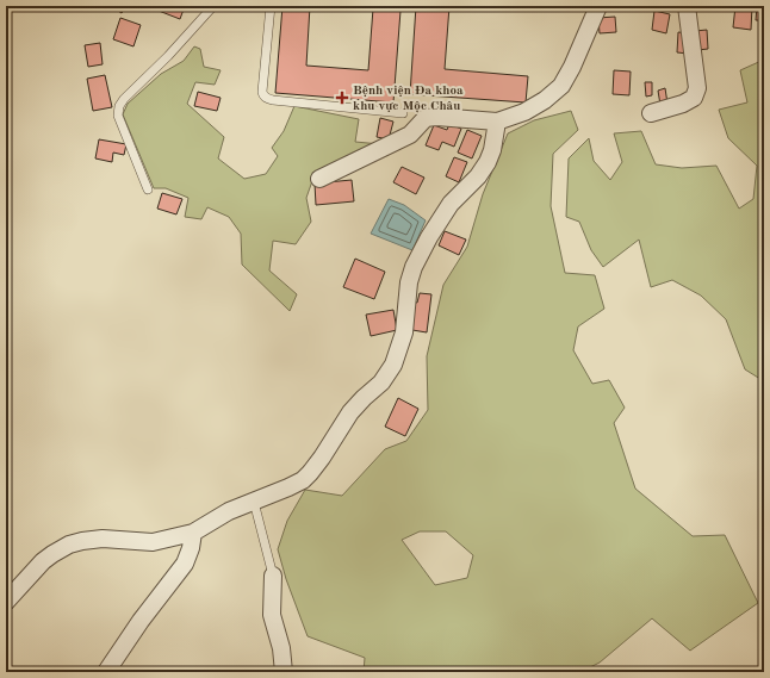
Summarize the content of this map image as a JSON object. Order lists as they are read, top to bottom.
{
  "places": {
    "health": ["Bệnh viện Đa khoa khu vực Mộc Châu"]
  }
}
